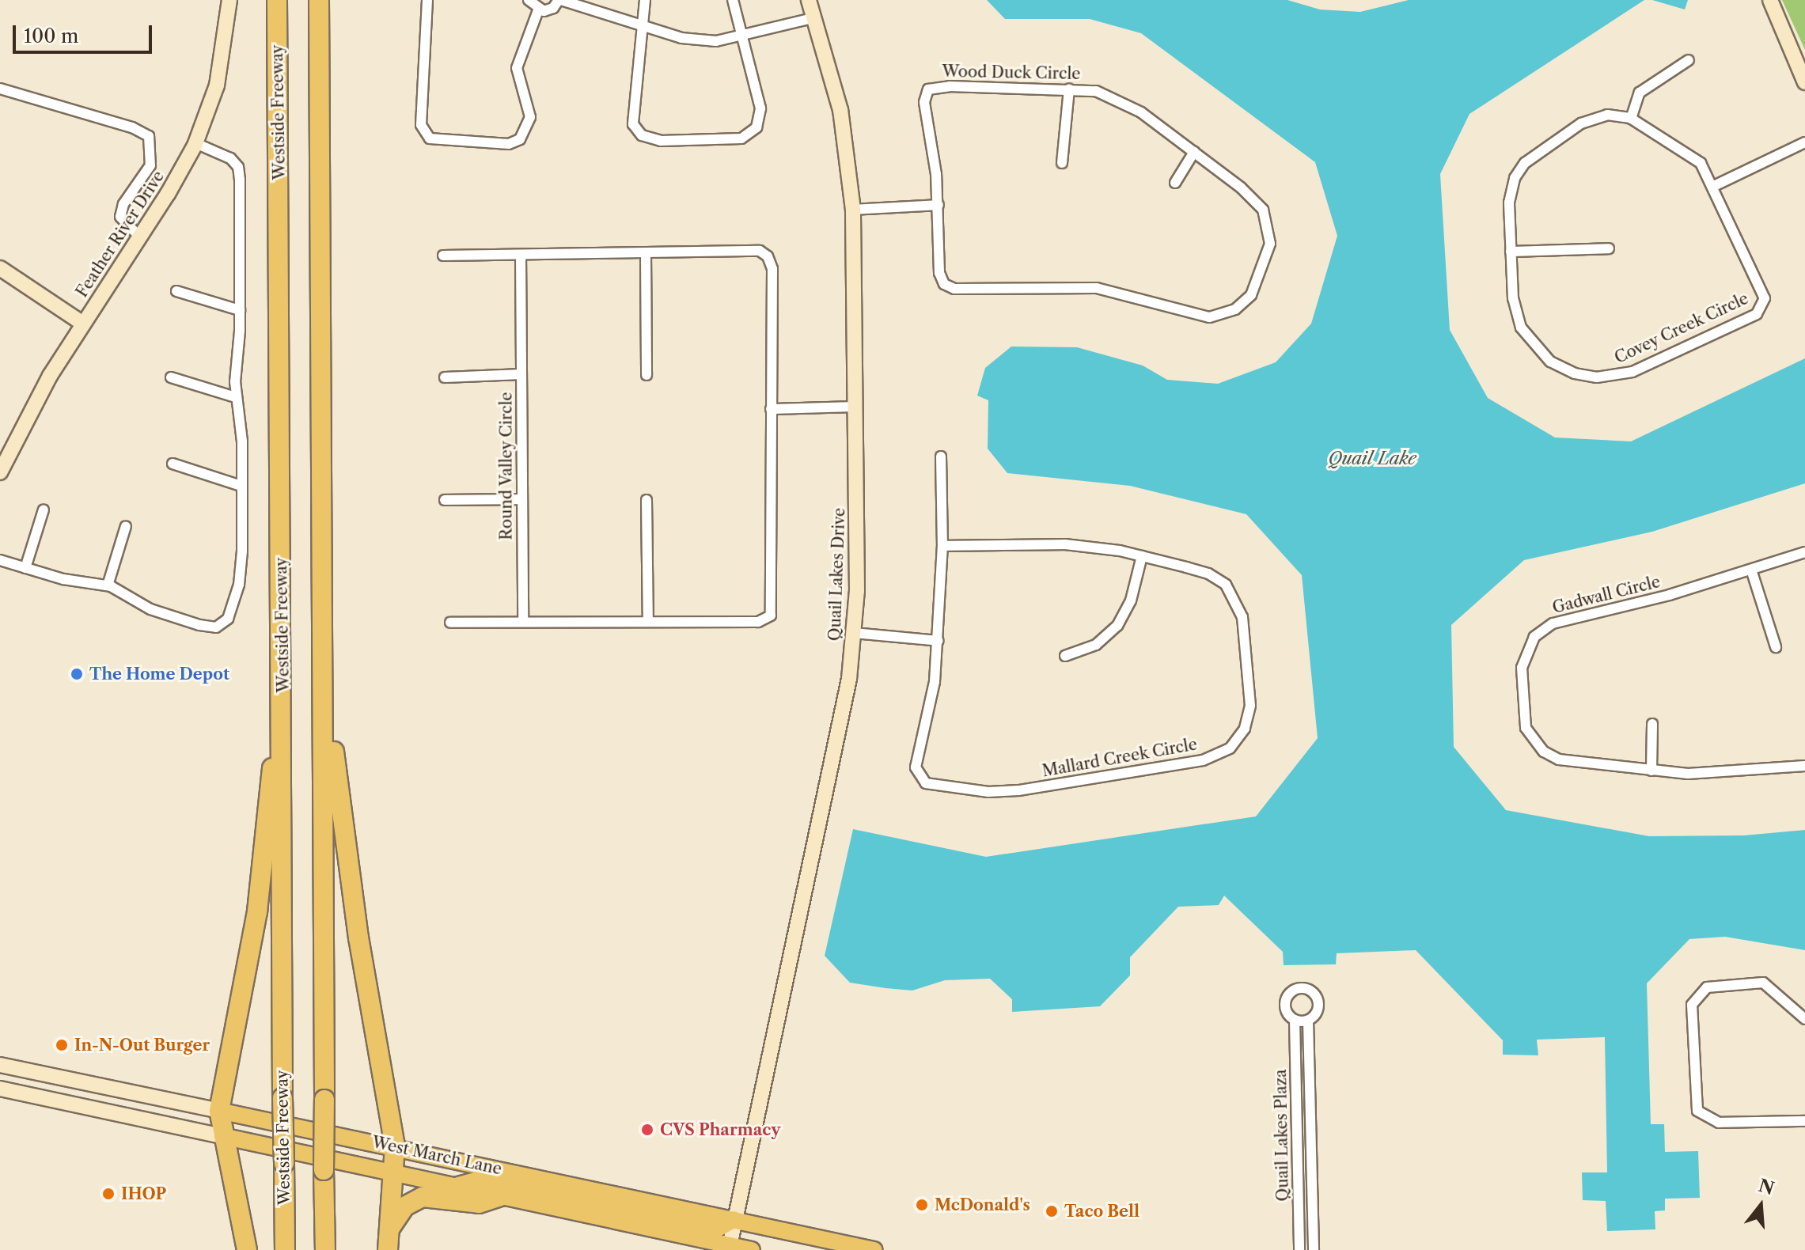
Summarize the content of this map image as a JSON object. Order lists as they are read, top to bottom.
{
  "streets": {
    "highway": ["Westside Freeway"],
    "main road": ["Feather River Drive", "Quail Lakes Drive", "West March Lane"],
    "street": [
      "Wood Duck Circle",
      "Covey Creek Circle",
      "Round Valley Circle",
      "Gadwall Circle",
      "Mallard Creek Circle",
      "Quail Lakes Plaza"
    ]
  },
  "crossings": [
    ["Quail Lakes Drive", "West March Lane"]
  ],
  "water": ["Quail Lake"],
  "places": [
    "The Home Depot",
    "In-N-Out Burger",
    "CVS Pharmacy",
    "IHOP",
    "McDonald's",
    "Taco Bell"
  ],
  "scale_bar": "100 m",
  "north": "top"
}
